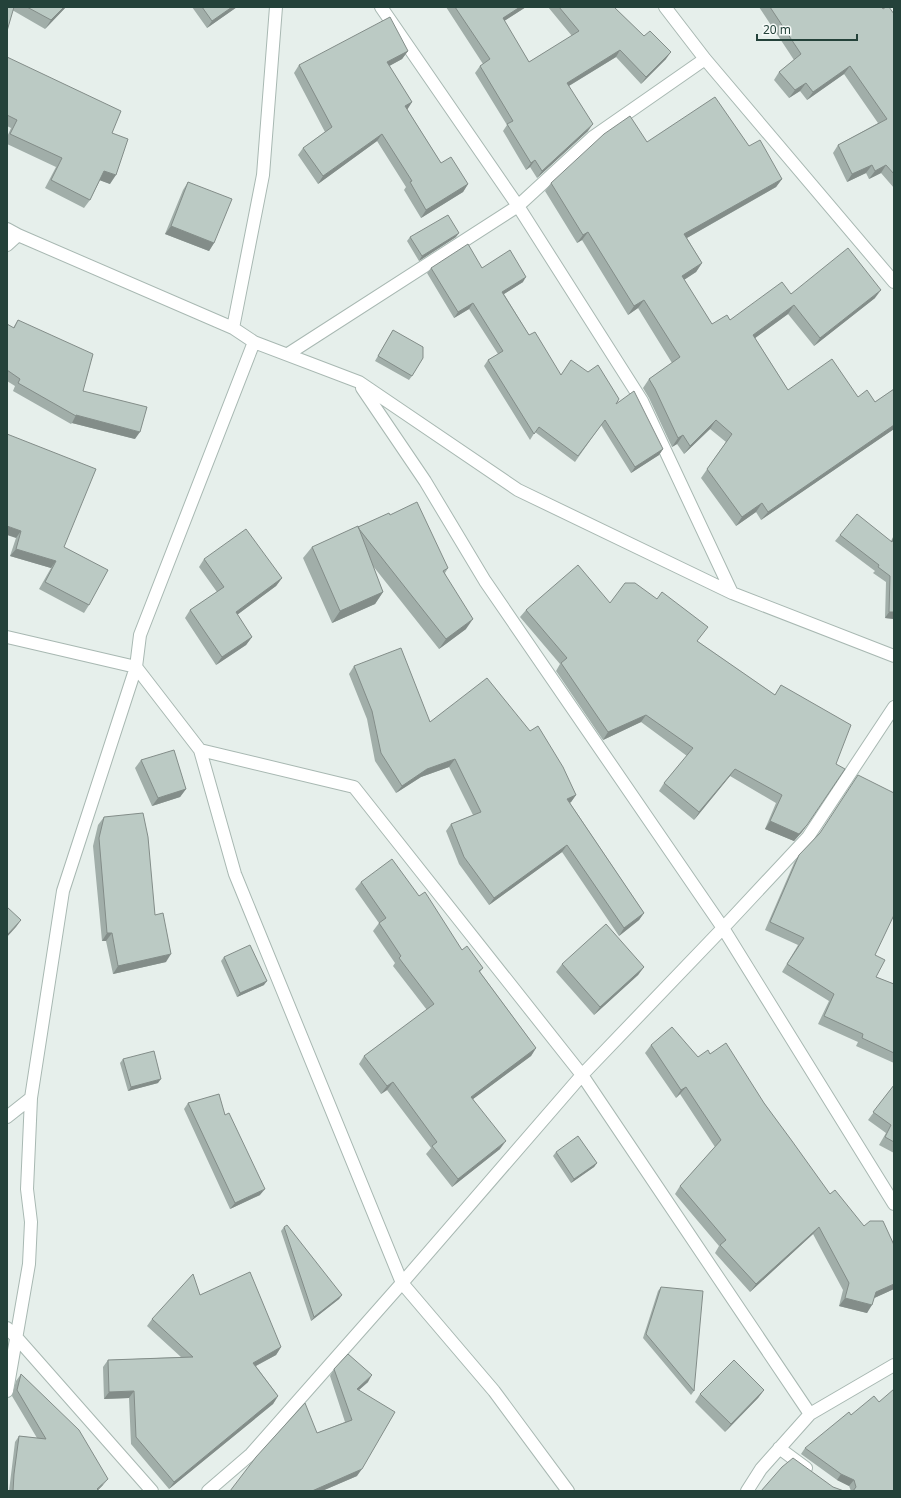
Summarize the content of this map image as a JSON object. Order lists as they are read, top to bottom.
{
  "scale_bar": "20 m"
}
